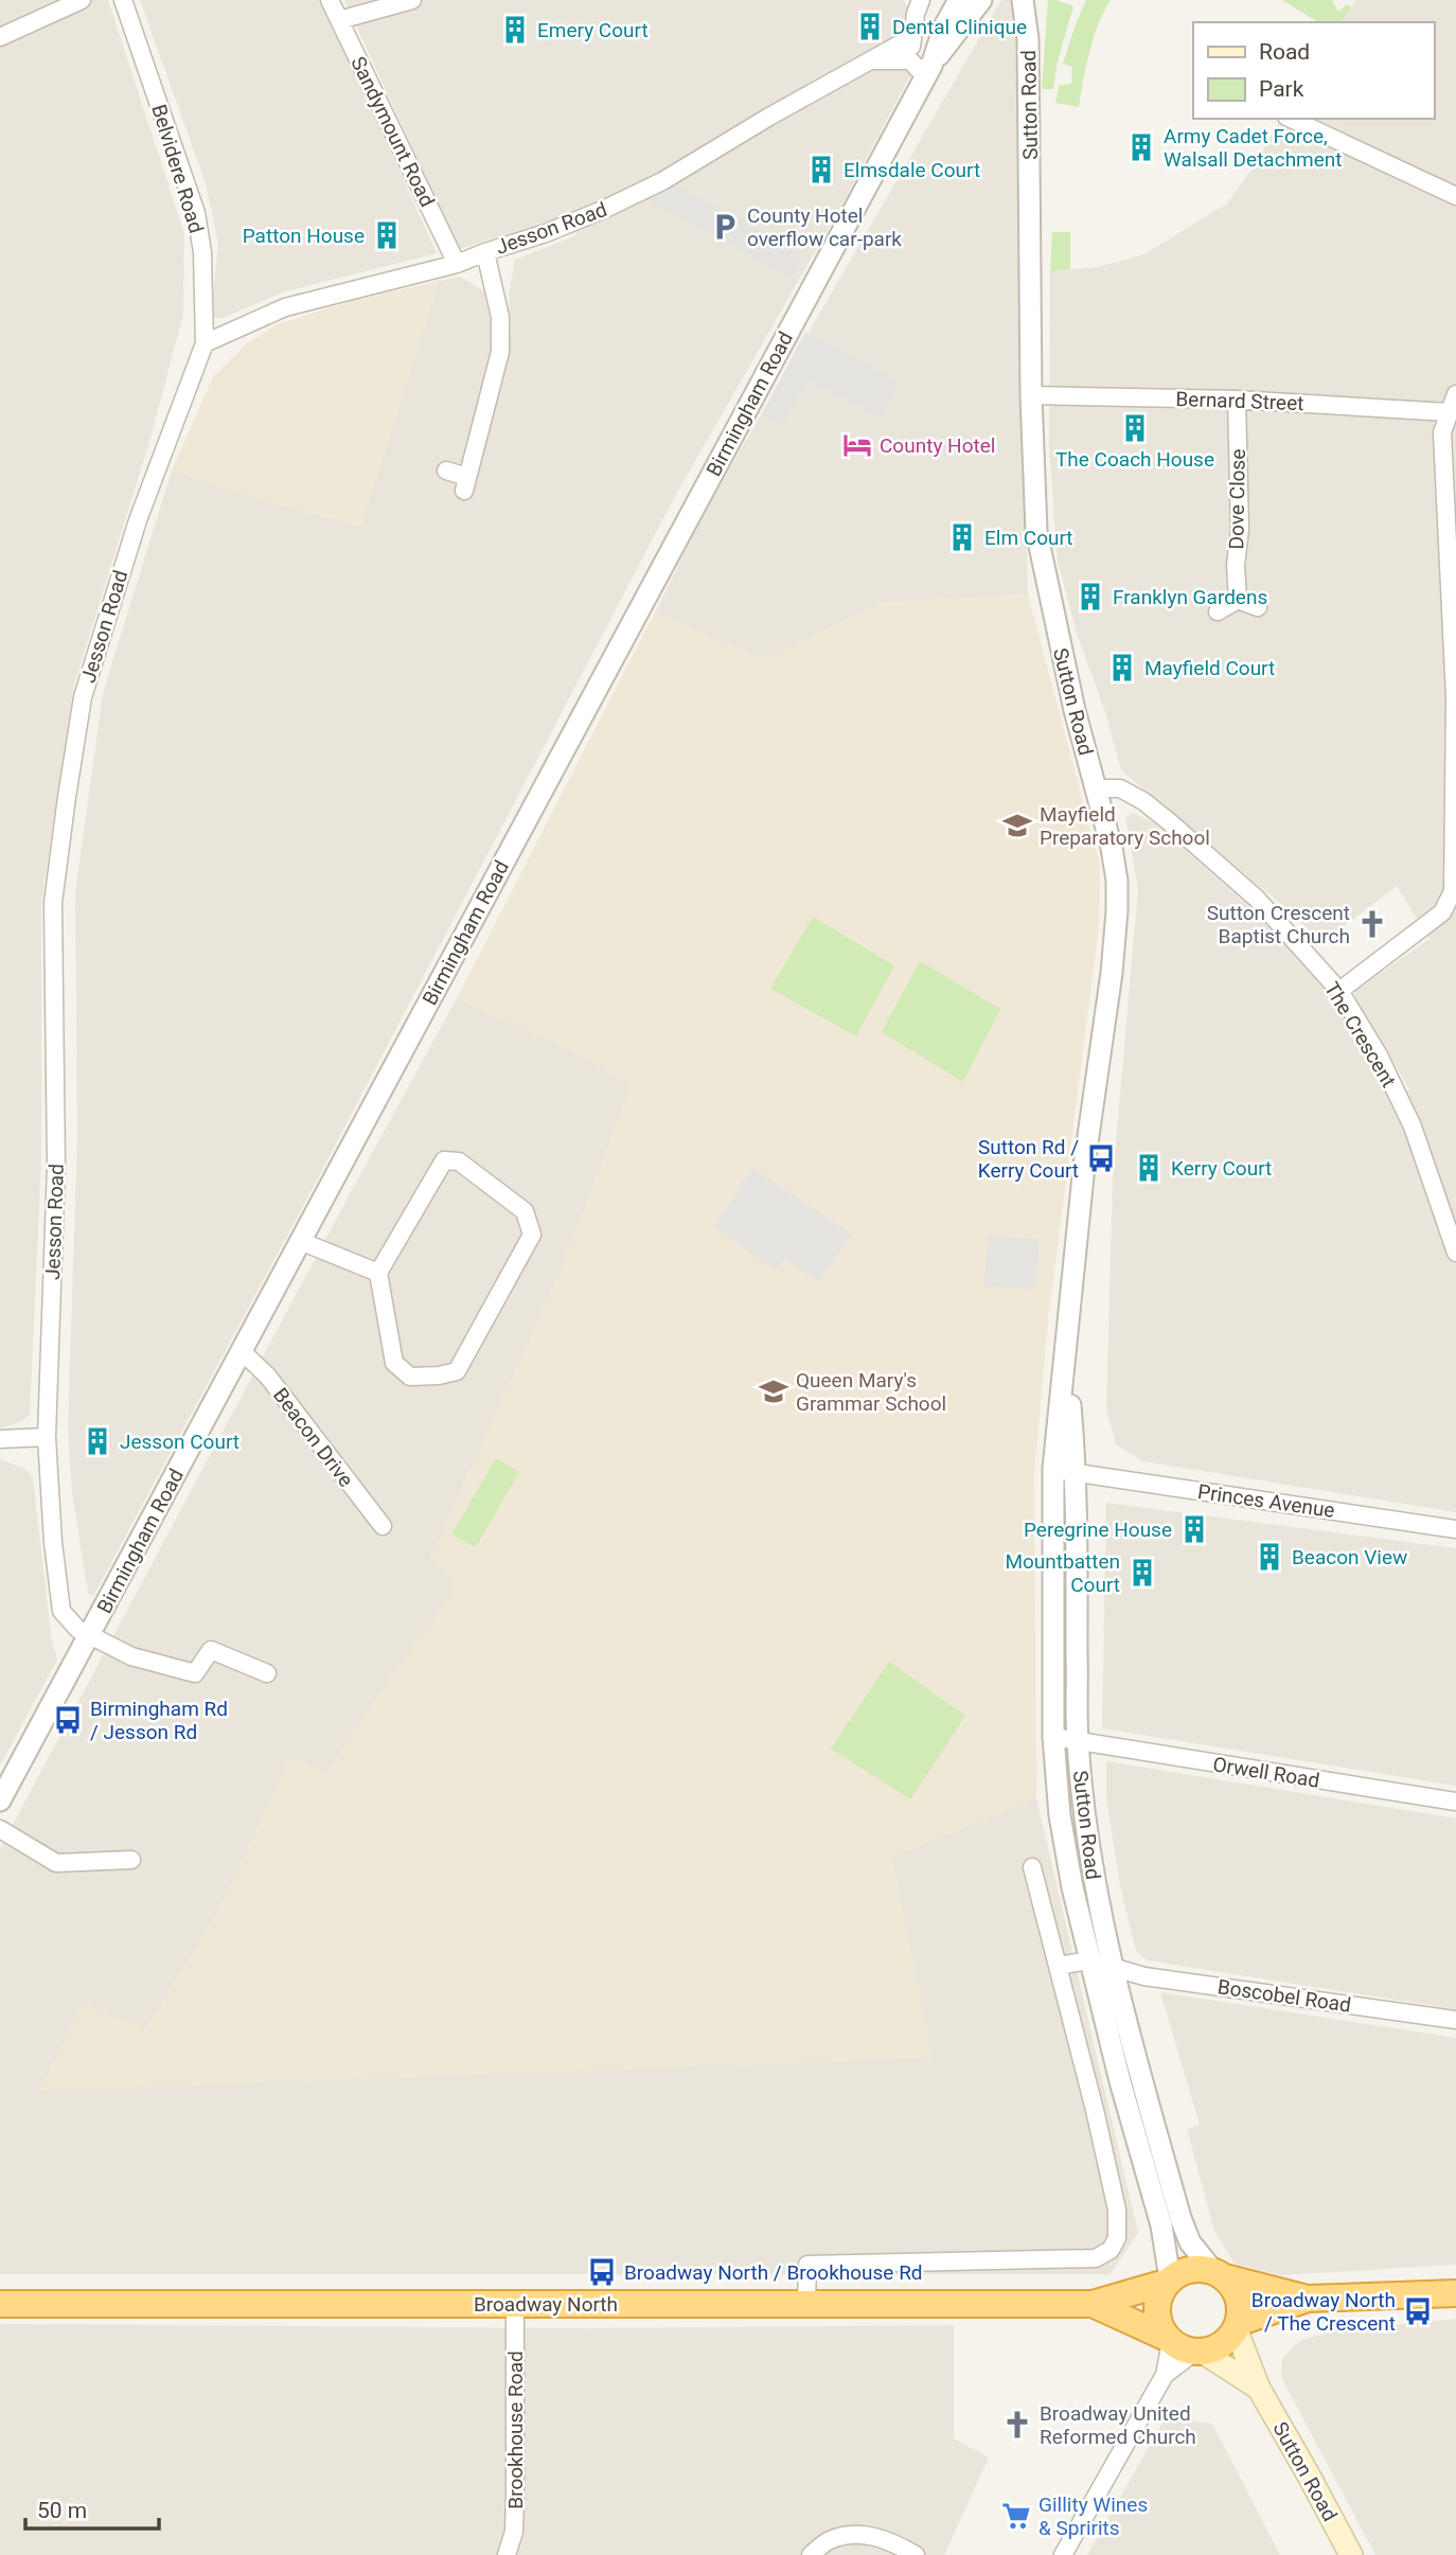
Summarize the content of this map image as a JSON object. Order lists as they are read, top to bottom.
{
  "streets": {
    "highway": ["Broadway North"],
    "main road": ["Sutton Road"],
    "street": [
      "Sandymount Road",
      "Belvidere Road",
      "Jesson Road",
      "Bernard Street",
      "Birmingham Road",
      "Dove Close",
      "The Crescent",
      "Beacon Drive",
      "Princes Avenue",
      "Orwell Road",
      "Boscobel Road",
      "Brookhouse Road"
    ]
  },
  "crossings": [
    ["Sutton Road", "Bernard Street"],
    ["Sutton Road", "The Crescent"],
    ["Sutton Road", "Princes Avenue"],
    ["Sutton Road", "Orwell Road"],
    ["Sutton Road", "Boscobel Road"],
    ["Sutton Road", "Broadway North"],
    ["Sandymount Road", "Jesson Road"],
    ["Belvidere Road", "Jesson Road"],
    ["Jesson Road", "Birmingham Road"],
    ["Bernard Street", "Dove Close"],
    ["Birmingham Road", "Beacon Drive"],
    ["Broadway North", "Brookhouse Road"]
  ],
  "places": {
    "building": [
      "Dental Clinique",
      "Emery Court",
      "Army Cadet Force, Walsall Detachment",
      "Elmsdale Court",
      "Patton House",
      "The Coach House",
      "Elm Court",
      "Franklyn Gardens",
      "Mayfield Court",
      "Kerry Court",
      "Jesson Court",
      "Peregrine House",
      "Beacon View",
      "Mountbatten Court"
    ],
    "parking": ["County Hotel overflow car-park"],
    "hotel": ["County Hotel"],
    "school or university": ["Mayfield Preparatory School", "Queen Mary's Grammar School"],
    "church": ["Sutton Crescent Baptist Church", "Broadway United Reformed Church"],
    "bus stop": [
      "Sutton Rd / Kerry Court",
      "Birmingham Rd / Jesson Rd",
      "Broadway North / Brookhouse Rd",
      "Broadway North / The Crescent"
    ],
    "supermarket": ["Gillity Wines & Spririts"]
  },
  "legend": ["Road", "Park"],
  "scale_bar": "50 m"
}
